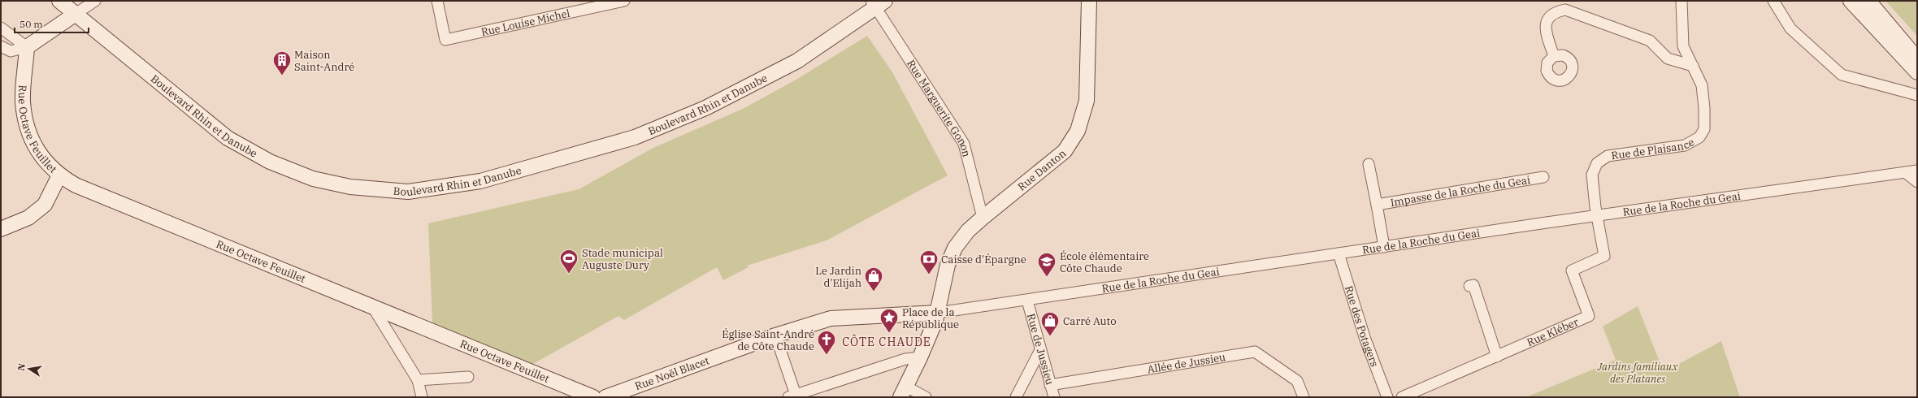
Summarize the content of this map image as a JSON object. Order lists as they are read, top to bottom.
{
  "streets": {
    "street": [
      "Rue Louise Michel",
      "Boulevard Rhin et Danube",
      "Rue Marguerite Gonon",
      "Rue Octave Feuillet",
      "Rue de Plaisance",
      "Rue Danton",
      "Impasse de la Roche du Geai",
      "Rue de la Roche du Geai",
      "Rue des Potagers",
      "Rue Kléber",
      "Rue de Jussieu",
      "Allée de Jussieu",
      "Rue Noël Blacet"
    ]
  },
  "crossings": [
    ["Boulevard Rhin et Danube", "Rue Marguerite Gonon"],
    ["Rue Marguerite Gonon", "Rue Danton"],
    ["Rue de Plaisance", "Rue de la Roche du Geai"],
    ["Rue de Plaisance", "Rue Kléber"],
    ["Rue Danton", "Rue de la Roche du Geai"],
    ["Impasse de la Roche du Geai", "Rue de la Roche du Geai"],
    ["Rue de la Roche du Geai", "Rue des Potagers"],
    ["Rue de la Roche du Geai", "Rue Kléber"],
    ["Rue de la Roche du Geai", "Rue de Jussieu"],
    ["Rue de Jussieu", "Allée de Jussieu"]
  ],
  "districts": ["CÔTE CHAUDE"],
  "parks": ["Jardins familiaux des Platanes"],
  "places": {
    "building": ["Maison Saint-André"],
    "sports": ["Stade municipal Auguste Dury"],
    "bank": ["Caisse d'Épargne"],
    "school or university": ["École élémentaire Côte Chaude"],
    "shop": ["Le Jardin d'Elijah", "Carré Auto"],
    "place": ["Place de la République"],
    "church": ["Église Saint-André de Côte Chaude"]
  },
  "scale_bar": "50 m",
  "north": "left"
}
